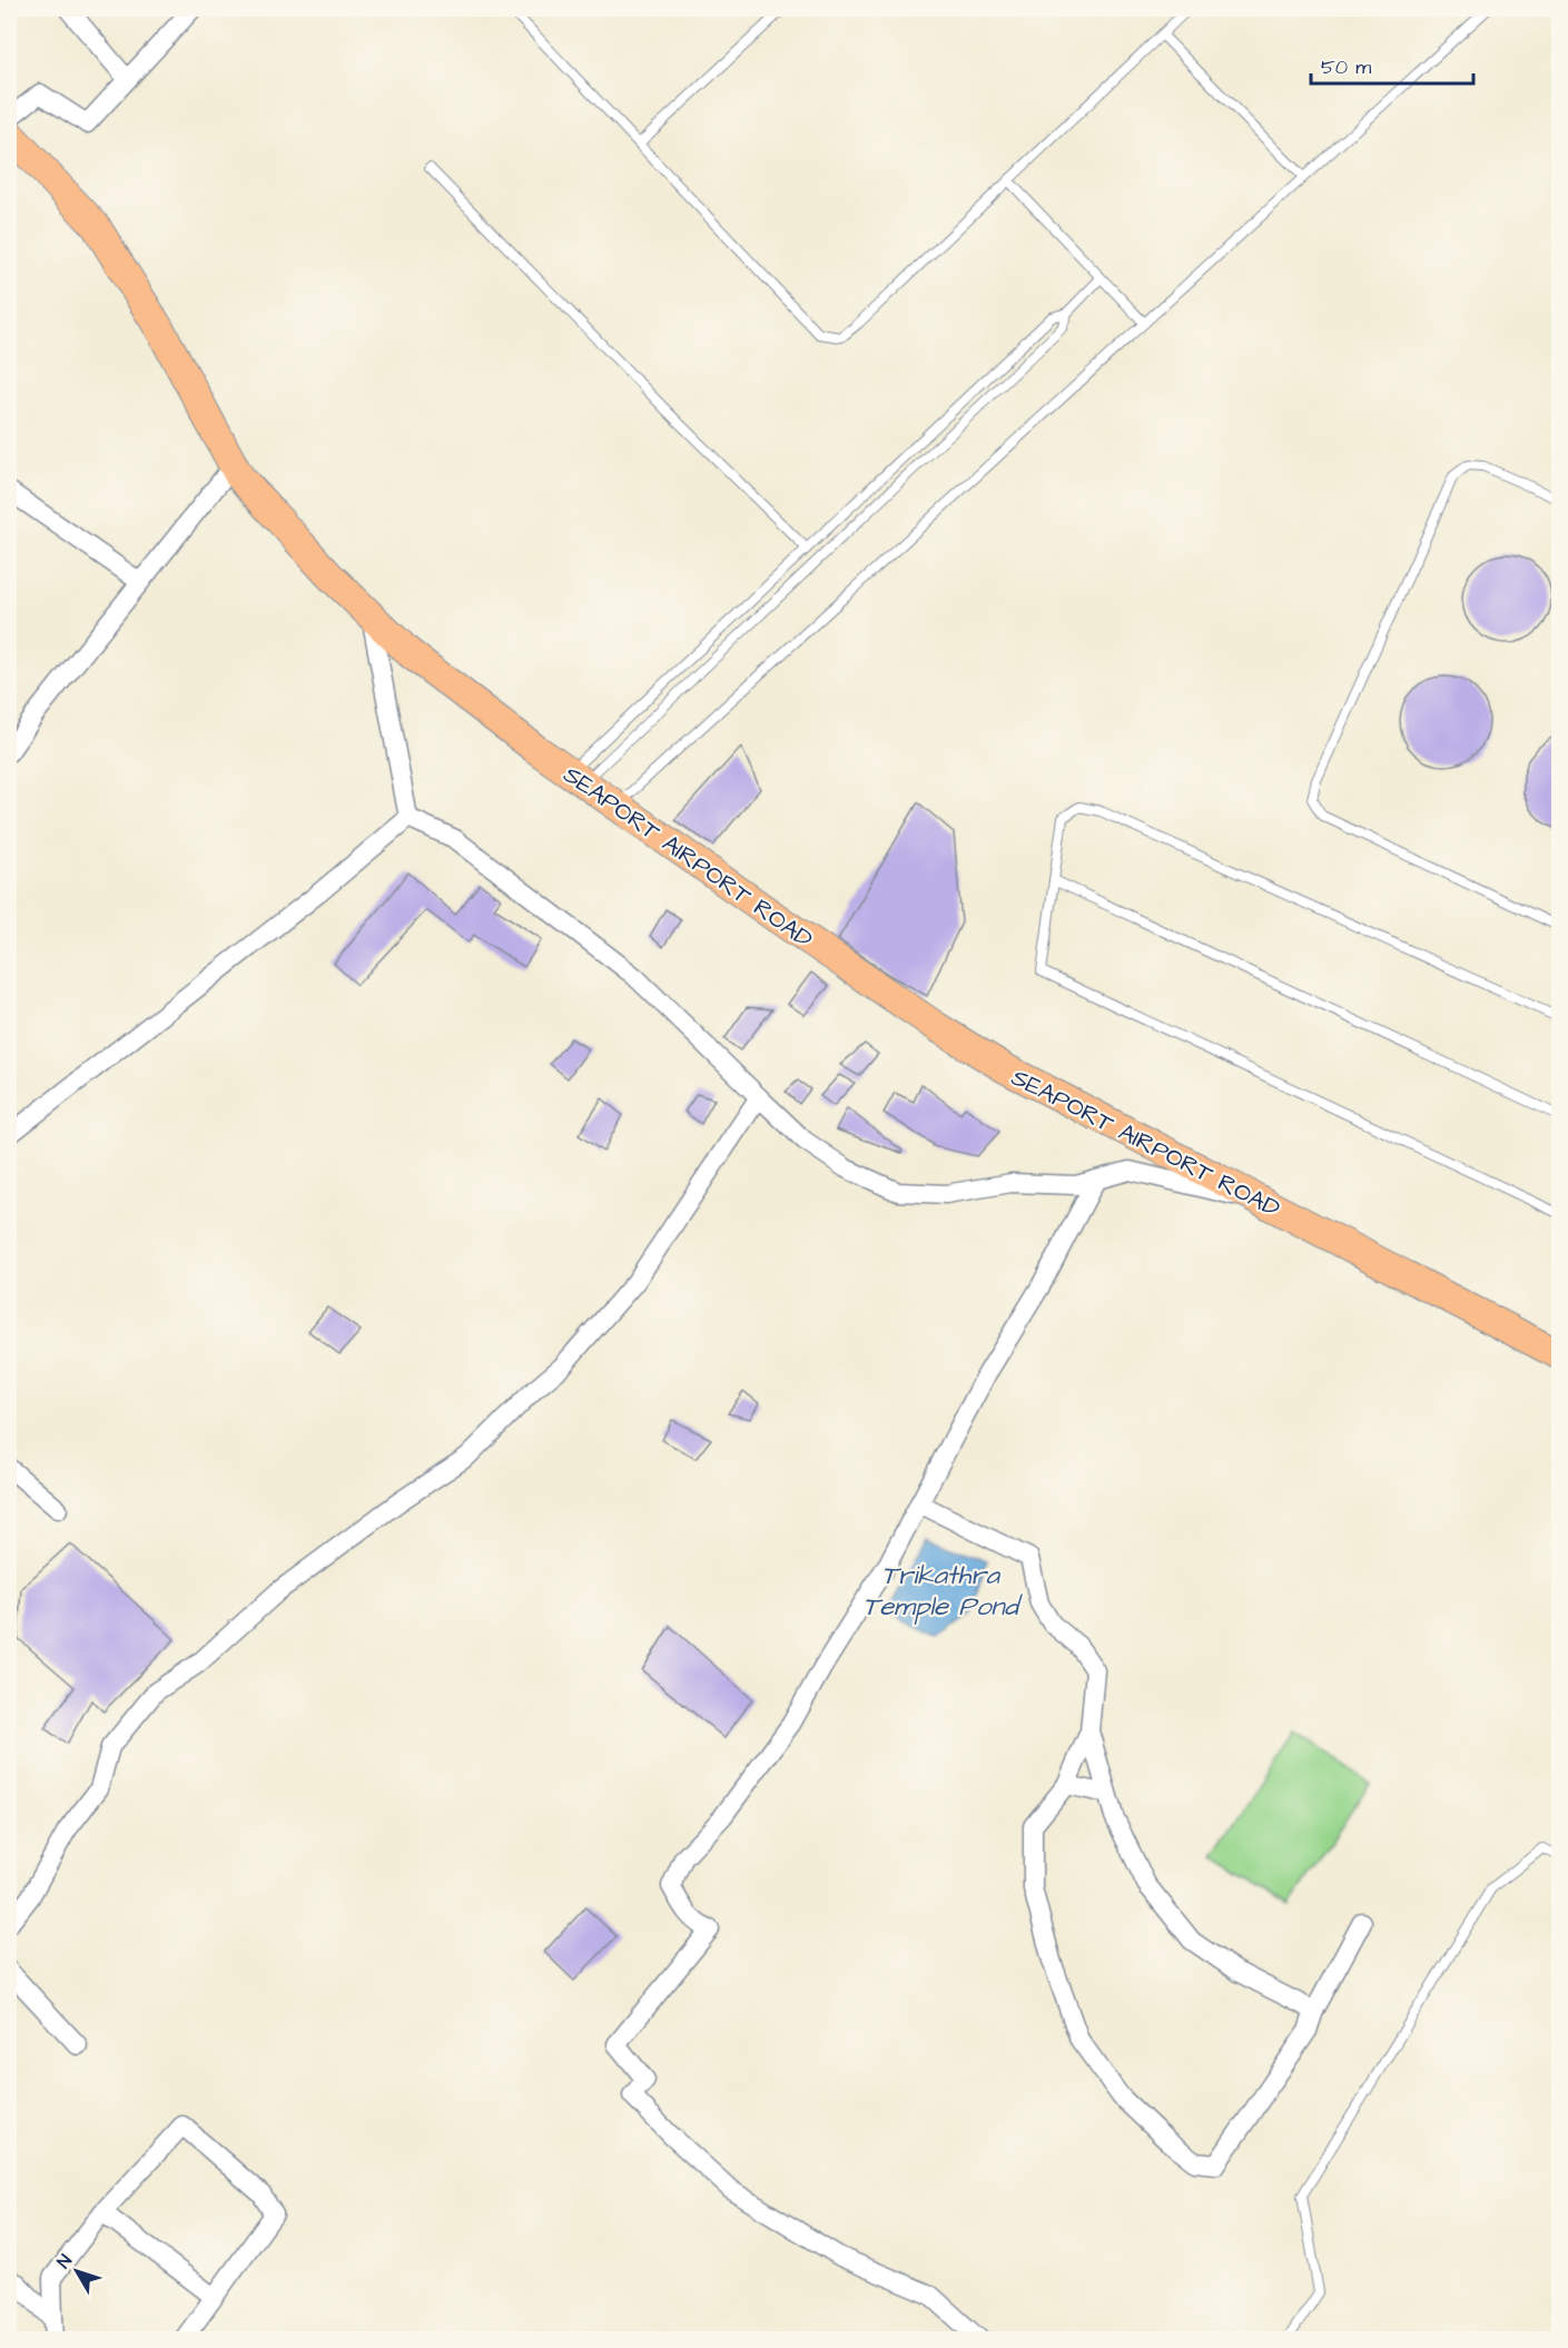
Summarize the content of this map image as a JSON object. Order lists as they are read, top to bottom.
{
  "streets": {
    "main road": ["SEAPORT AIRPORT ROAD"]
  },
  "water": ["Trikathra Temple Pond"],
  "scale_bar": "50 m",
  "north": "top left"
}
